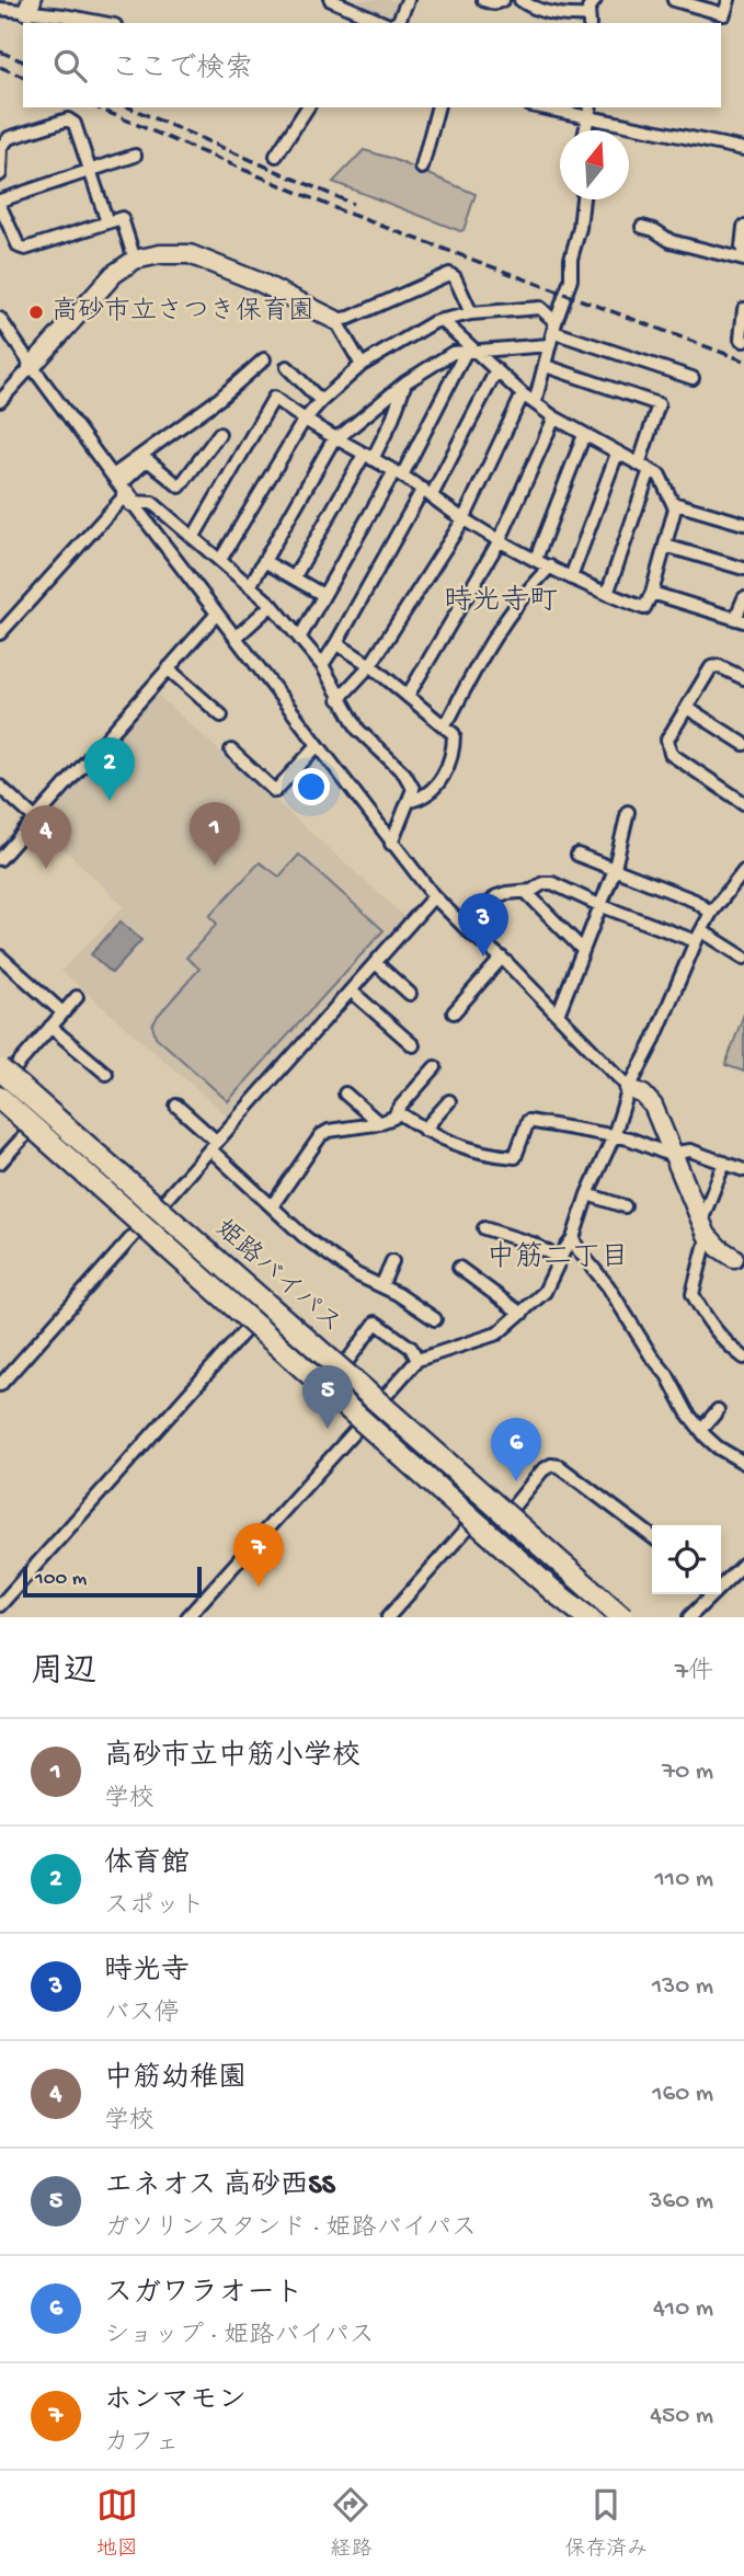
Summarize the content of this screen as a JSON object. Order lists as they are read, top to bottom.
{
  "streets": {
    "highway": ["姫路バイパス"]
  },
  "districts": ["時光寺町", "中筋二丁目"],
  "places": ["高砂市立さつき保育園"],
  "scale_bar": "100 m",
  "north": "top",
  "page": {
    "search": "ここで検索",
    "pins": [
      "2",
      "1",
      "4",
      "3",
      "5",
      "6",
      "7"
    ],
    "scale": "100 m",
    "heading": ["周辺", "7件"],
    "list": [
      {
        "mark": "1",
        "name": "高砂市立中筋小学校",
        "note": "学校",
        "value": "70 m"
      },
      {
        "mark": "2",
        "name": "体育館",
        "note": "スポット",
        "value": "110 m"
      },
      {
        "mark": "3",
        "name": "時光寺",
        "note": "バス停",
        "value": "130 m"
      },
      {
        "mark": "4",
        "name": "中筋幼稚園",
        "note": "学校",
        "value": "160 m"
      },
      {
        "mark": "5",
        "name": "エネオス 高砂西SS",
        "note": "ガソリンスタンド · 姫路バイパス",
        "value": "360 m"
      },
      {
        "mark": "6",
        "name": "スガワラオート",
        "note": "ショップ · 姫路バイパス",
        "value": "410 m"
      },
      {
        "mark": "7",
        "name": "ホンマモン",
        "note": "カフェ",
        "value": "450 m"
      }
    ],
    "nav": ["地図", "経路", "保存済み"]
  }
}
